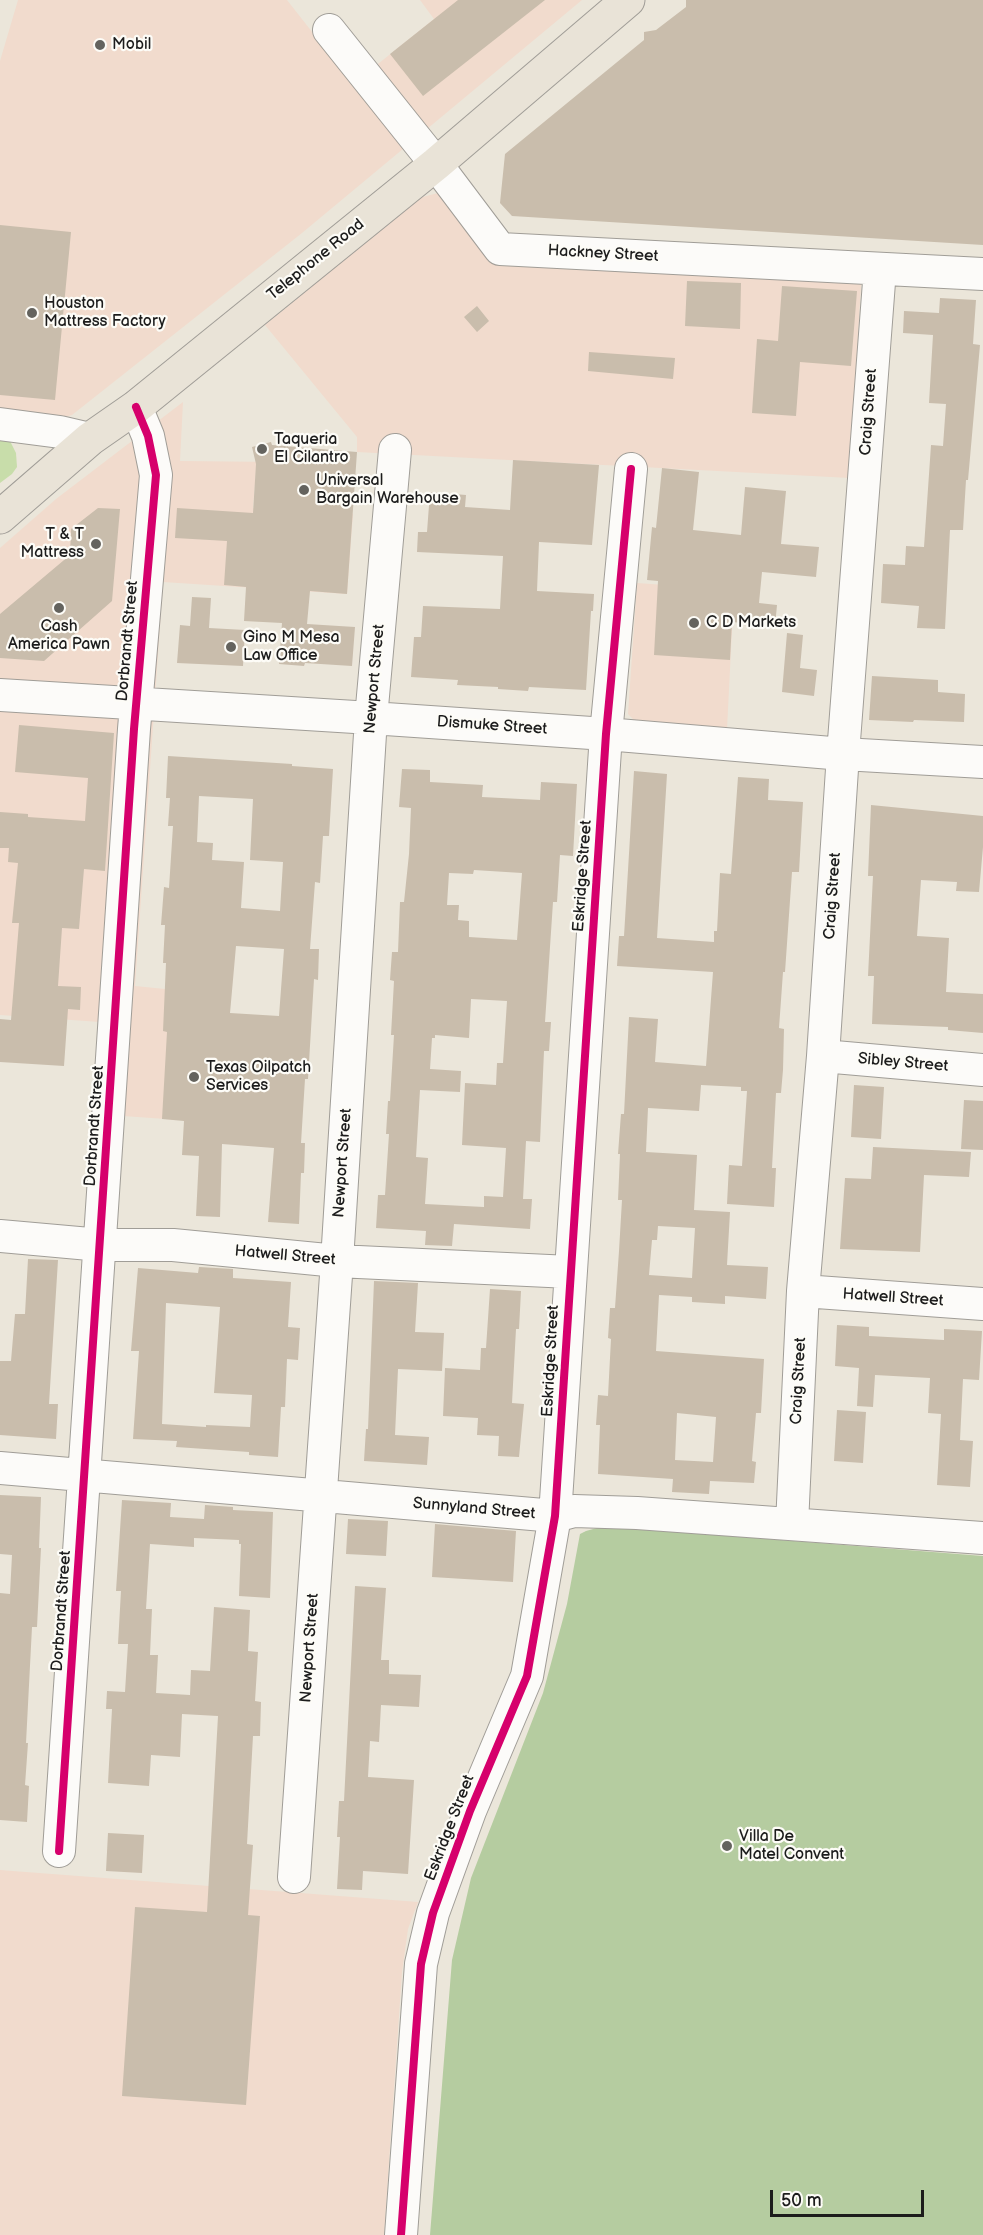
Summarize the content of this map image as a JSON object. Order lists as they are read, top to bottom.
{
  "streets": {
    "main road": ["Telephone Road"],
    "street": [
      "Hackney Street",
      "Craig Street",
      "Dorbrandt Street",
      "Newport Street",
      "Dismuke Street",
      "Eskridge Street",
      "Sibley Street",
      "Hatwell Street",
      "Sunnyland Street"
    ]
  },
  "crossings": [
    ["Hackney Street", "Telephone Road"],
    ["Hackney Street", "Craig Street"],
    ["Telephone Road", "Dorbrandt Street"],
    ["Craig Street", "Dismuke Street"],
    ["Craig Street", "Sibley Street"],
    ["Craig Street", "Hatwell Street"],
    ["Craig Street", "Sunnyland Street"],
    ["Dorbrandt Street", "Dismuke Street"],
    ["Dorbrandt Street", "Hatwell Street"],
    ["Dorbrandt Street", "Sunnyland Street"],
    ["Newport Street", "Dismuke Street"],
    ["Newport Street", "Hatwell Street"],
    ["Newport Street", "Sunnyland Street"],
    ["Dismuke Street", "Eskridge Street"],
    ["Eskridge Street", "Hatwell Street"],
    ["Eskridge Street", "Sunnyland Street"]
  ],
  "places": [
    "Mobil",
    "Houston Mattress Factory",
    "Taqueria El Cilantro",
    "Universal Bargain Warehouse",
    "T & T Mattress",
    "Cash America Pawn",
    "C D Markets",
    "Gino M Mesa Law Office",
    "Texas Oilpatch Services",
    "Villa De Matel Convent"
  ],
  "scale_bar": "50 m"
}
